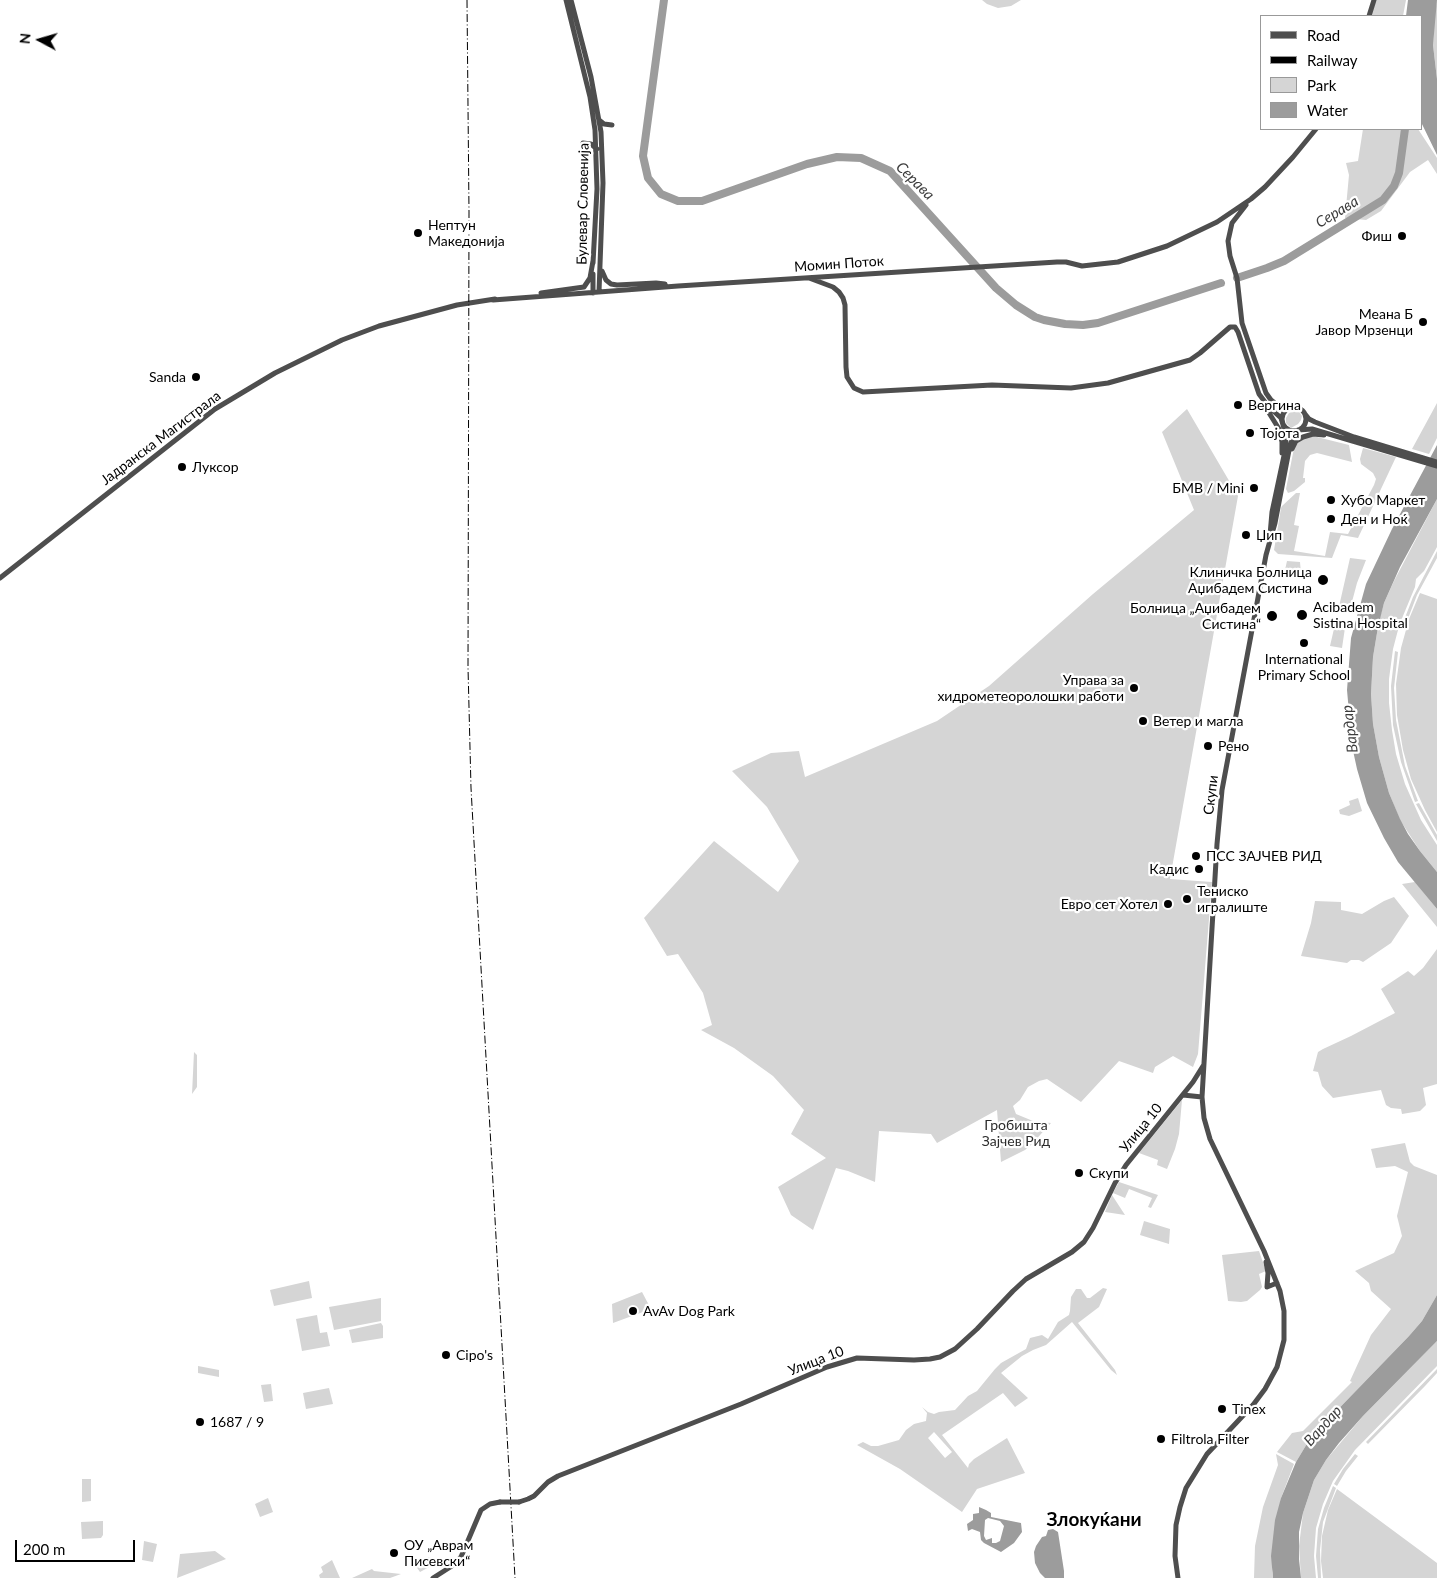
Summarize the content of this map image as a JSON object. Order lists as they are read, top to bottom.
{
  "streets": {
    "street": [
      "Булевар Словенија",
      "Момин Поток",
      "Јадранска Магистрала",
      "Скупи",
      "Улица 10"
    ]
  },
  "crossings": [
    ["Булевар Словенија", "Момин Поток"],
    ["Момин Поток", "Јадранска Магистрала"],
    ["Скупи", "Улица 10"]
  ],
  "districts": ["Злокуќани"],
  "water": ["Серава", "Вардар"],
  "parks": ["Гробишта Зајчев Рид"],
  "places": [
    "Нептун Македонија",
    "Фиш",
    "Меана Б Јавор Мрзенци",
    "Sanda",
    "Вергина",
    "Тојота",
    "Луксор",
    "БМВ / Mini",
    "Хубо Маркет",
    "Ден и Ноќ",
    "Џип",
    "Клиничка Болница Аџибадем Систина",
    "Acibadem Sistina Hospital",
    "Болница „Аџибадем Систина“",
    "International Primary School",
    "Управа за хидрометеоролошки работи",
    "Ветер и магла",
    "Рено",
    "ПСС ЗАЈЧЕВ РИД",
    "Кадис",
    "Тениско игралиште",
    "Евро сет Хотел",
    "Скупи",
    "AvAv Dog Park",
    "Cipo's",
    "Tinex",
    "1687 / 9",
    "Filtrola Filter",
    "ОУ „Аврам Писевски“"
  ],
  "legend": [
    "Road",
    "Railway",
    "Park",
    "Water"
  ],
  "scale_bar": "200 m",
  "north": "left"
}
